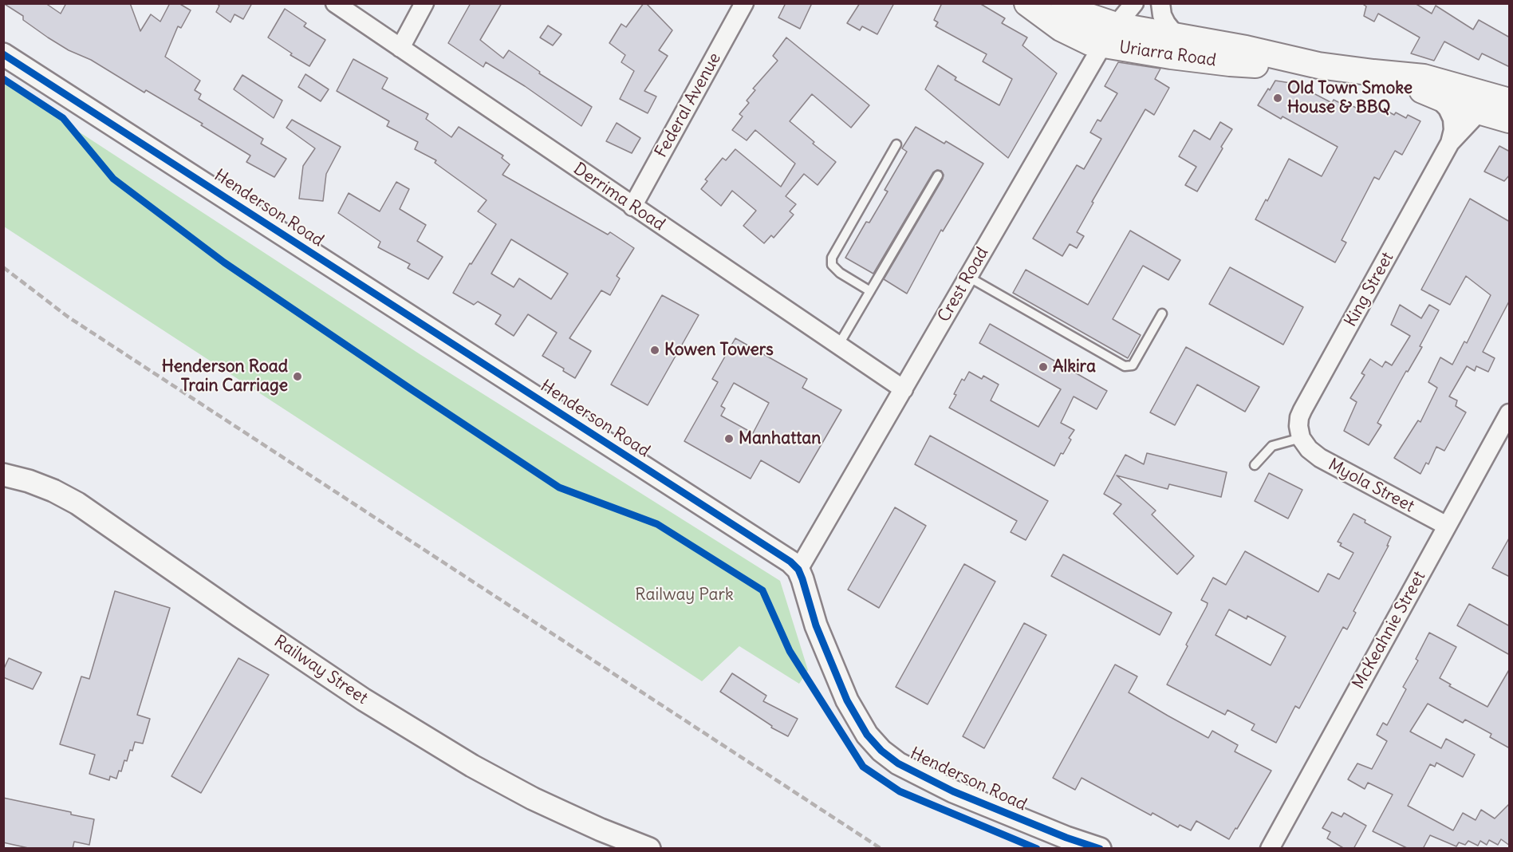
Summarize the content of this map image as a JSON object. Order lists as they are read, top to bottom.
{
  "streets": {
    "main road": ["Uriarra Road"],
    "street": [
      "Federal Avenue",
      "Derrima Road",
      "Henderson Road",
      "Crest Road",
      "King Street",
      "Myola Street",
      "McKeahnie Street",
      "Railway Street"
    ]
  },
  "crossings": [
    ["Uriarra Road", "Crest Road"],
    ["Uriarra Road", "King Street"],
    ["Federal Avenue", "Derrima Road"],
    ["Derrima Road", "Crest Road"],
    ["Henderson Road", "Crest Road"],
    ["King Street", "Myola Street"],
    ["Myola Street", "McKeahnie Street"]
  ],
  "parks": ["Railway Park"],
  "places": [
    "Old Town Smoke House & BBQ",
    "Kowen Towers",
    "Alkira",
    "Henderson Road Train Carriage",
    "Manhattan"
  ]
}
